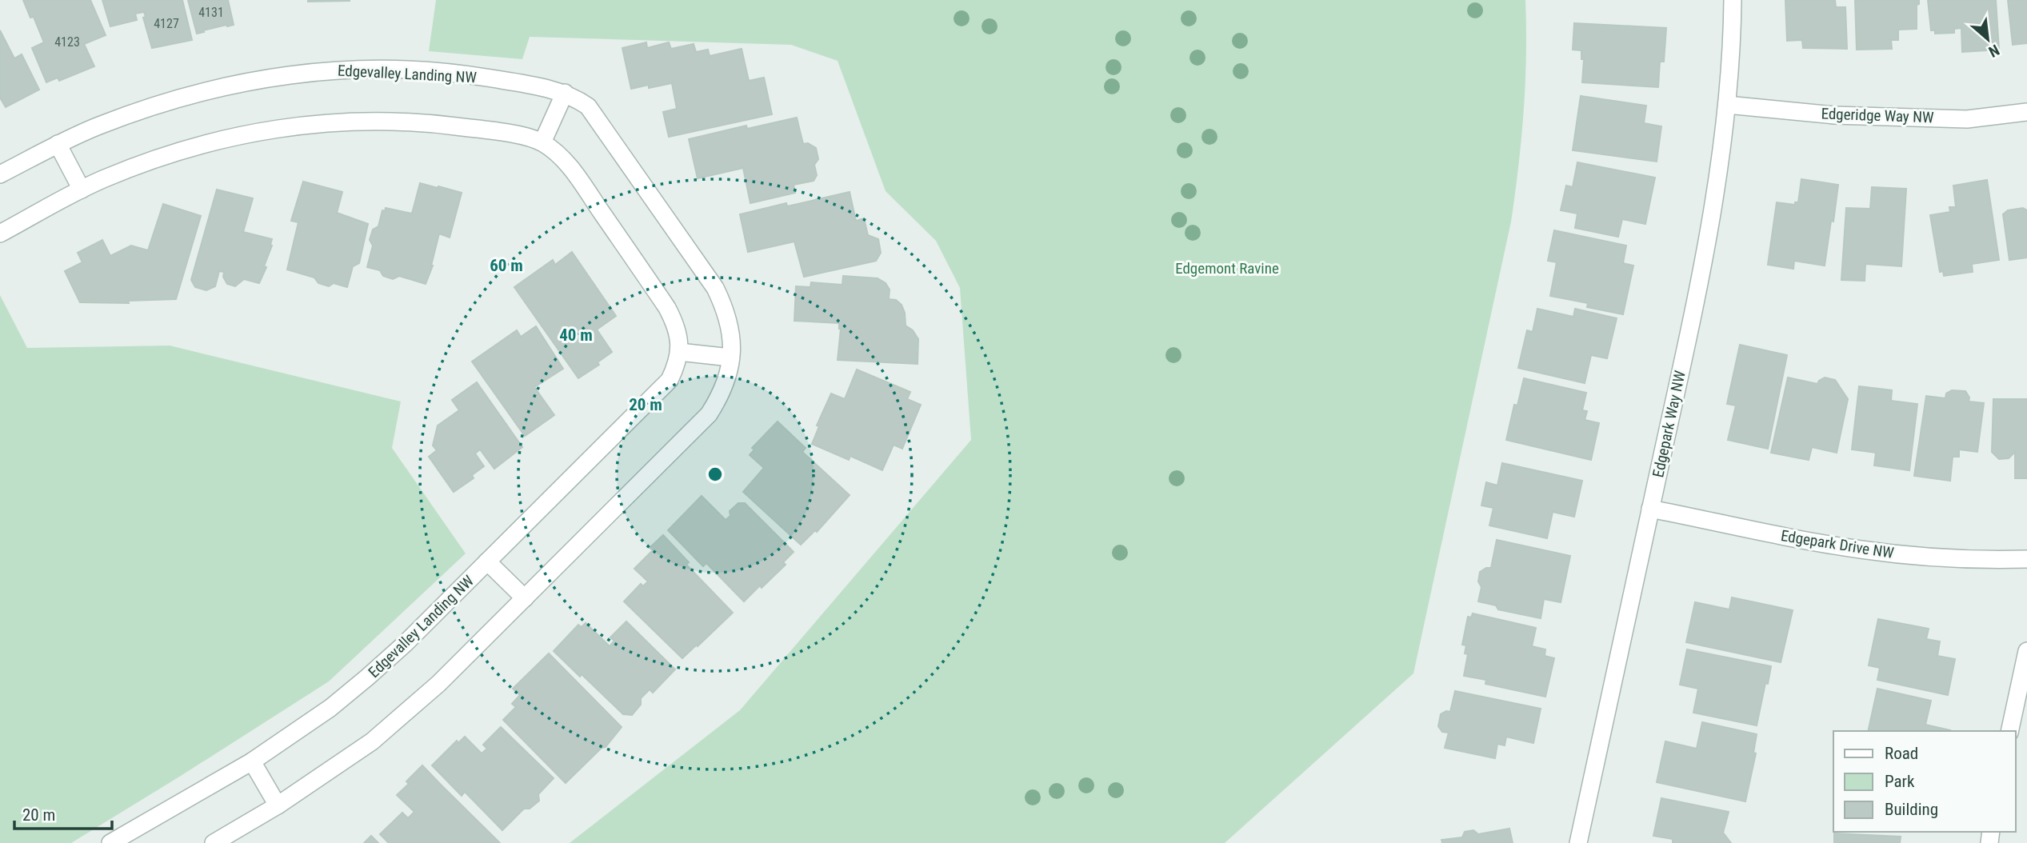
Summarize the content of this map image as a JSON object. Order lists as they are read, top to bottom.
{
  "streets": {
    "street": [
      "Edgevalley Landing NW",
      "Edgeridge Way NW",
      "Edgepark Way NW",
      "Edgepark Drive NW"
    ]
  },
  "crossings": [
    ["Edgeridge Way NW", "Edgepark Way NW"],
    ["Edgepark Way NW", "Edgepark Drive NW"]
  ],
  "parks": ["Edgemont Ravine"],
  "house_numbers": ["4131", "4127", "4123"],
  "legend": ["Road", "Park", "Building"],
  "scale_bar": "20 m",
  "north": "bottom right",
  "rings": ["60 m", "40 m", "20 m"]
}
